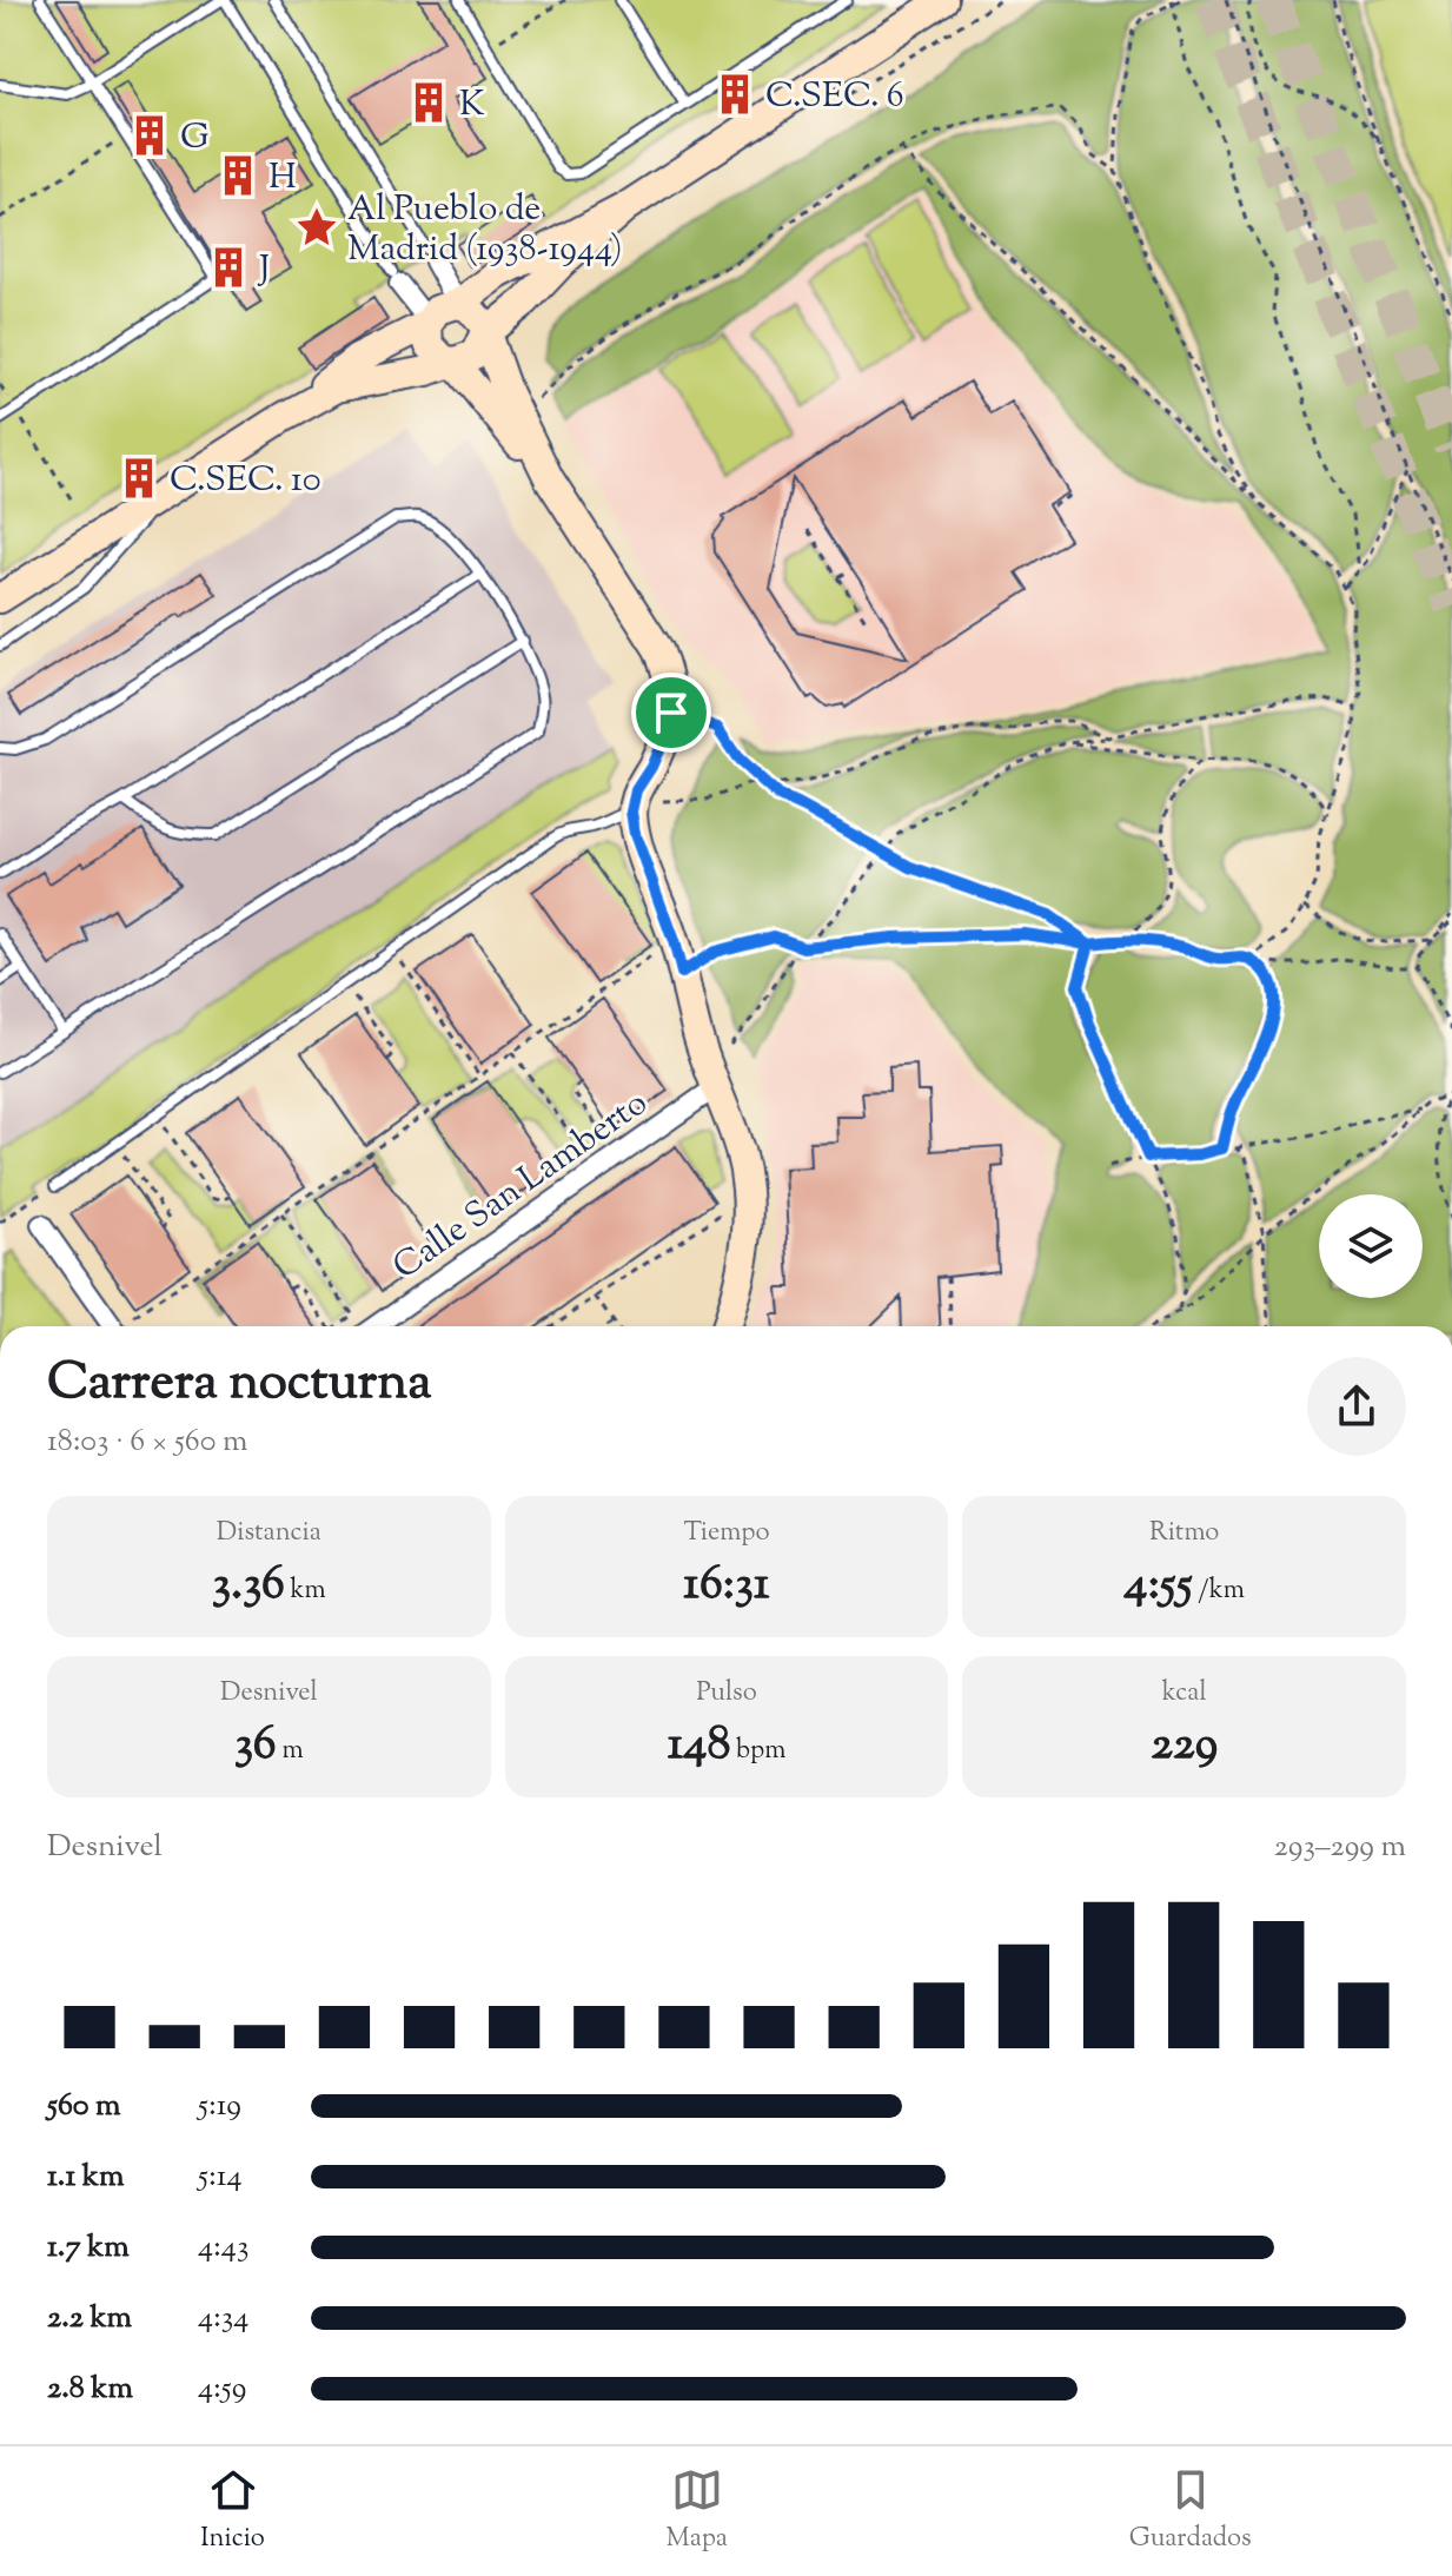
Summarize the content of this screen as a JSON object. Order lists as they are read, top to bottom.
{
  "streets": {
    "street": ["Calle San Lamberto"]
  },
  "places": {
    "building": [
      "C.SEC. 6",
      "K",
      "G",
      "H",
      "J",
      "C.SEC. 10"
    ],
    "place": ["Al Pueblo de Madrid (1938-1944)"]
  },
  "page": {
    "heading": ["Carrera nocturna", "18:03 · 6 × 560 m"],
    "stats": [
      ["Distancia", "3.36 km"],
      ["Tiempo", "16:31"],
      ["Ritmo", "4:55 /km"],
      ["Desnivel", "36 m"],
      ["Pulso", "148 bpm"],
      ["kcal", "229"]
    ],
    "chart": ["Desnivel", "293–299 m"],
    "list": [
      {
        "name": "560 m",
        "note": "5:19"
      },
      {
        "name": "1.1 km",
        "note": "5:14"
      },
      {
        "name": "1.7 km",
        "note": "4:43"
      },
      {
        "name": "2.2 km",
        "note": "4:34"
      },
      {
        "name": "2.8 km",
        "note": "4:59"
      }
    ],
    "tabs": ["Inicio", "Mapa", "Guardados"]
  }
}
